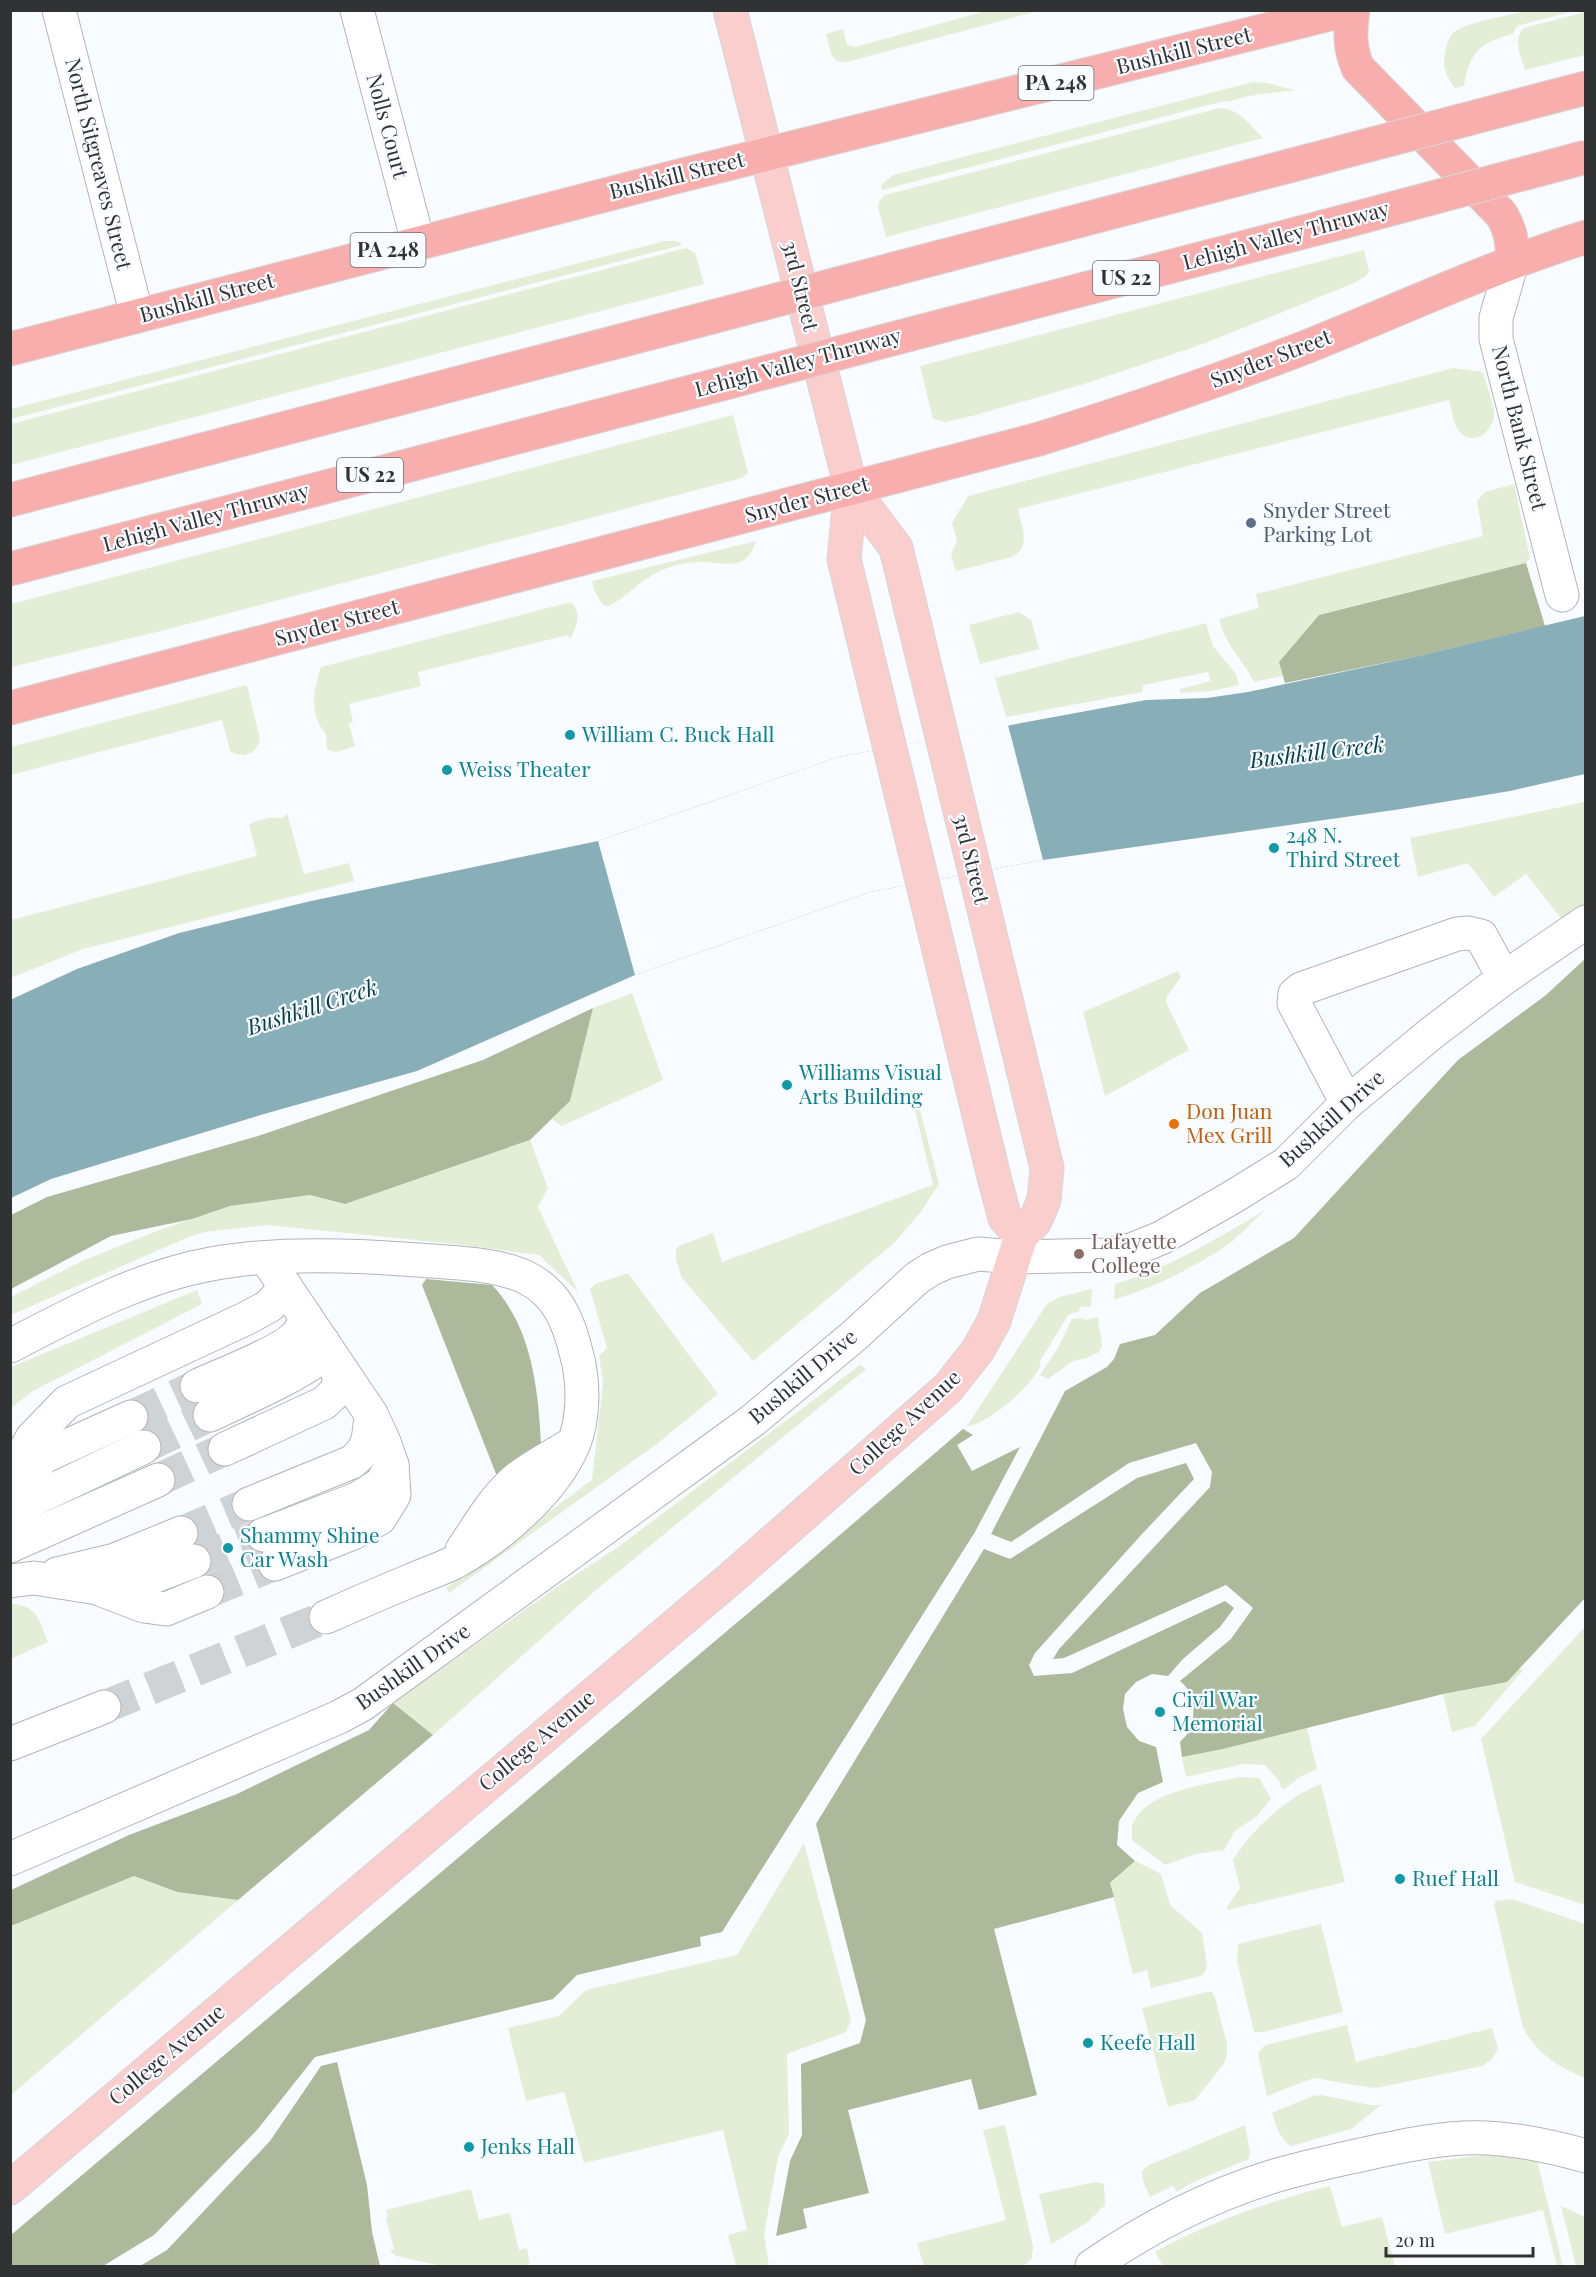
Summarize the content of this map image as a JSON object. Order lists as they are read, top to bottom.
{
  "streets": {
    "highway": [
      "Bushkill Street",
      "PA 248",
      "Lehigh Valley Thruway",
      "US 22",
      "Snyder Street"
    ],
    "main road": ["3rd Street", "College Avenue"],
    "street": [
      "Nolls Court",
      "North Sitgreaves Street",
      "North Bank Street",
      "Bushkill Drive"
    ]
  },
  "crossings": [
    ["Bushkill Street", "Nolls Court"],
    ["Bushkill Street", "North Sitgreaves Street"],
    ["Bushkill Street", "3rd Street"],
    ["3rd Street", "Snyder Street"],
    ["3rd Street", "Bushkill Drive"],
    ["3rd Street", "College Avenue"],
    ["Snyder Street", "North Bank Street"],
    ["Bushkill Drive", "College Avenue"]
  ],
  "water": ["Bushkill Creek"],
  "places": [
    "Snyder Street Parking Lot",
    "William C. Buck Hall",
    "Weiss Theater",
    "248 N. Third Street",
    "Williams Visual Arts Building",
    "Don Juan Mex Grill",
    "Lafayette College",
    "Shammy Shine Car Wash",
    "Civil War Memorial",
    "Ruef Hall",
    "Keefe Hall",
    "Jenks Hall"
  ],
  "scale_bar": "20 m"
}
